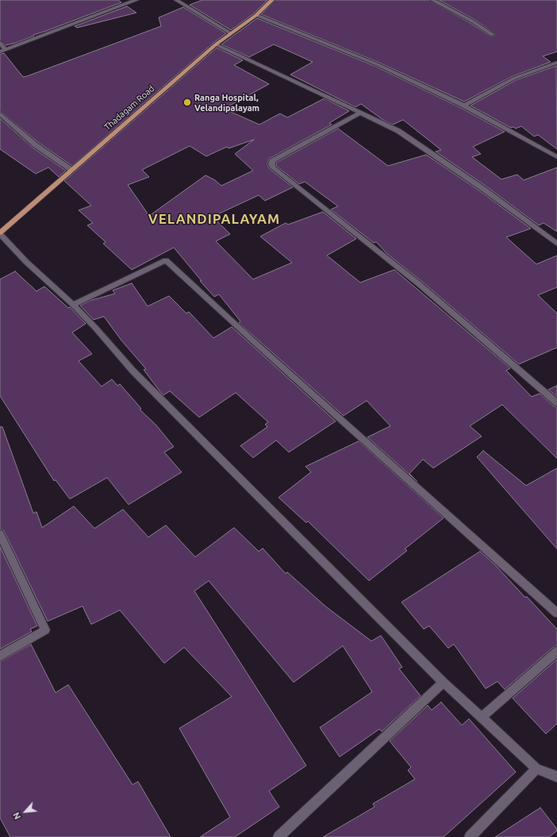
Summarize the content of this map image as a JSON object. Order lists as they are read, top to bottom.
{
  "streets": {
    "main road": ["Thadagam Road"]
  },
  "districts": ["VELANDIPALAYAM"],
  "places": ["Ranga Hospital, Velandipalayam"],
  "north": "bottom left"
}
